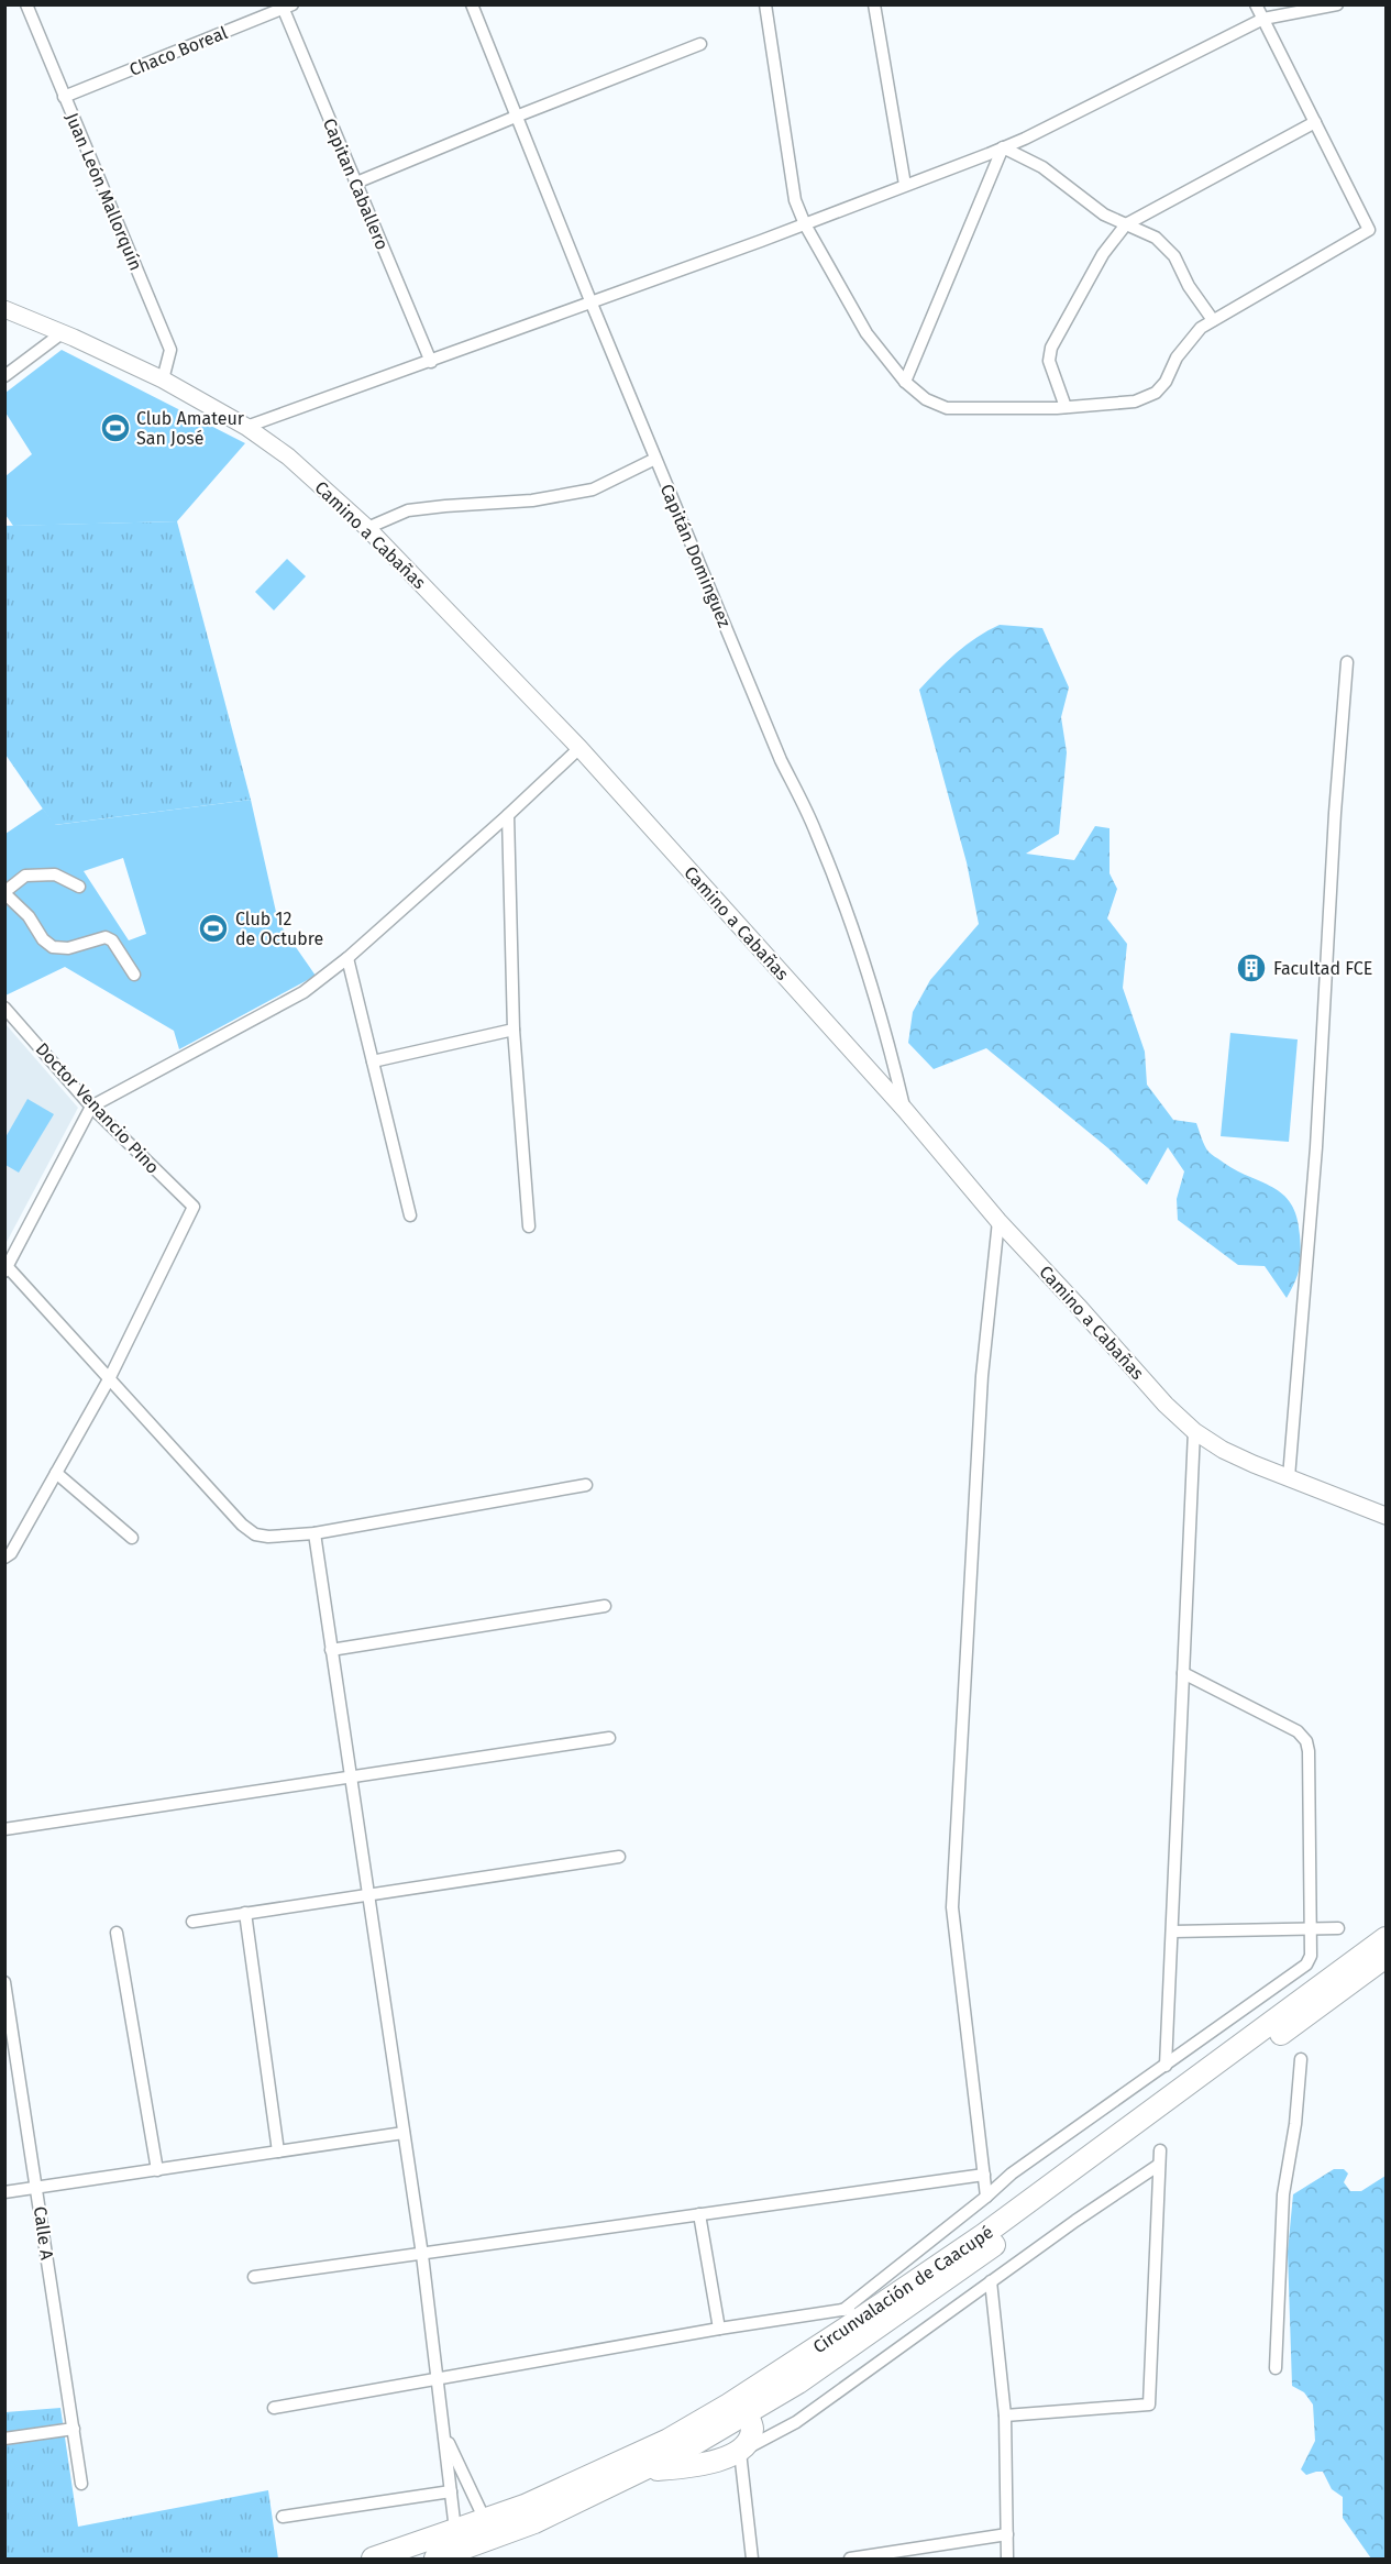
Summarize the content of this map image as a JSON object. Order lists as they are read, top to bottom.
{
  "streets": {
    "highway": ["Circunvalación de Caacupé"],
    "street": [
      "Chaco Boreal",
      "Capitan Caballero",
      "Juan León Mallorquín",
      "Camino a Cabañas",
      "Capitán Dominguez",
      "Doctor Venancio Pino",
      "Calle A"
    ]
  },
  "crossings": [
    ["Chaco Boreal", "Capitan Caballero"],
    ["Chaco Boreal", "Juan León Mallorquín"],
    ["Juan León Mallorquín", "Camino a Cabañas"],
    ["Camino a Cabañas", "Capitán Dominguez"]
  ],
  "places": {
    "sports": ["Club Amateur San José", "Club 12 de Octubre"],
    "building": ["Facultad FCE"]
  }
}
